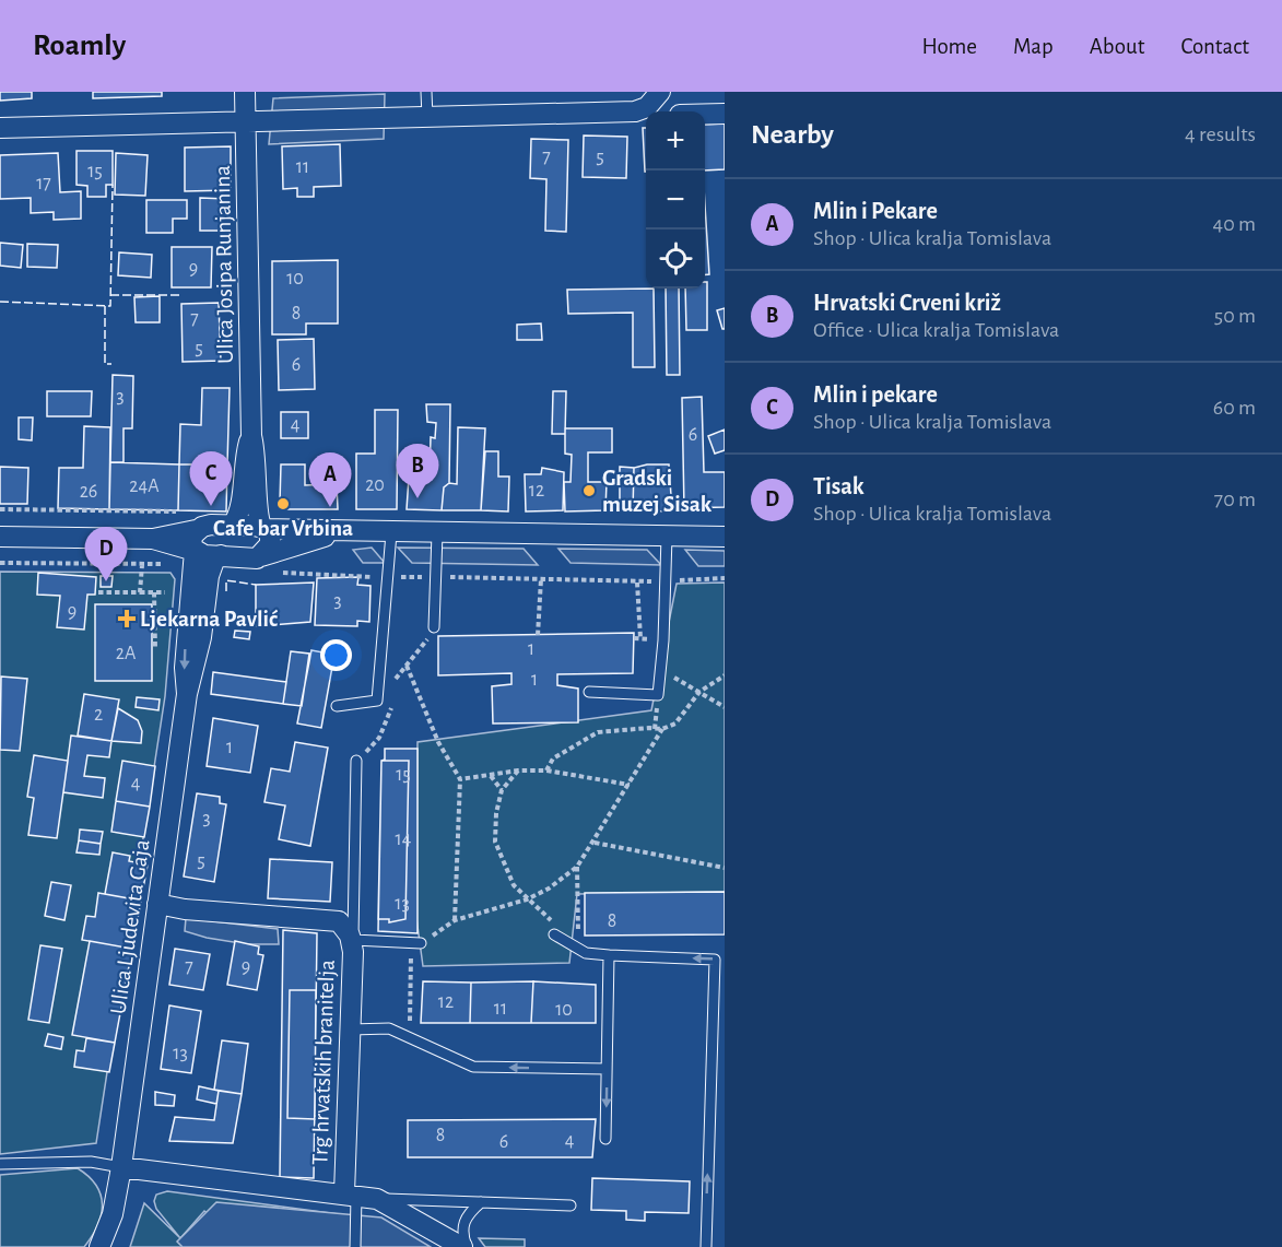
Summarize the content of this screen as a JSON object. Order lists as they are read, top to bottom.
{
  "streets": {
    "street": ["Ulica Josipa Runjanina", "Ulica Ljudevita Gaja", "Trg hrvatskih branitelja"]
  },
  "crossings": [
    ["Ulica Ljudevita Gaja", "Trg hrvatskih branitelja"]
  ],
  "places": {
    "other": ["Gradski muzej Sisak", "Cafe bar Vrbina"],
    "health": ["Ljekarna Pavlić"]
  },
  "house_numbers": [
    "7",
    "5",
    "11",
    "15",
    "17",
    "9",
    "10",
    "8",
    "7",
    "5",
    "6",
    "3",
    "4",
    "6",
    "20",
    "24A",
    "12",
    "26",
    "3",
    "9",
    "1",
    "2A",
    "1",
    "2",
    "1",
    "15",
    "4",
    "3",
    "14",
    "5",
    "13",
    "8",
    "7",
    "9",
    "12",
    "11",
    "10",
    "13",
    "8",
    "4",
    "6"
  ],
  "page": {
    "header": "Roamly",
    "nav": [
      "Home",
      "Map",
      "About",
      "Contact"
    ],
    "heading": ["Nearby", "4 results"],
    "map_buttons": ["+", "−"],
    "list": [
      {
        "mark": "A",
        "name": "Mlin i Pekare",
        "note": "Shop · Ulica kralja Tomislava",
        "value": "40 m"
      },
      {
        "mark": "B",
        "name": "Hrvatski Crveni križ",
        "note": "Office · Ulica kralja Tomislava",
        "value": "50 m"
      },
      {
        "mark": "C",
        "name": "Mlin i pekare",
        "note": "Shop · Ulica kralja Tomislava",
        "value": "60 m"
      },
      {
        "mark": "D",
        "name": "Tisak",
        "note": "Shop · Ulica kralja Tomislava",
        "value": "70 m"
      }
    ],
    "pins": [
      "B",
      "C",
      "A",
      "D"
    ]
  }
}
